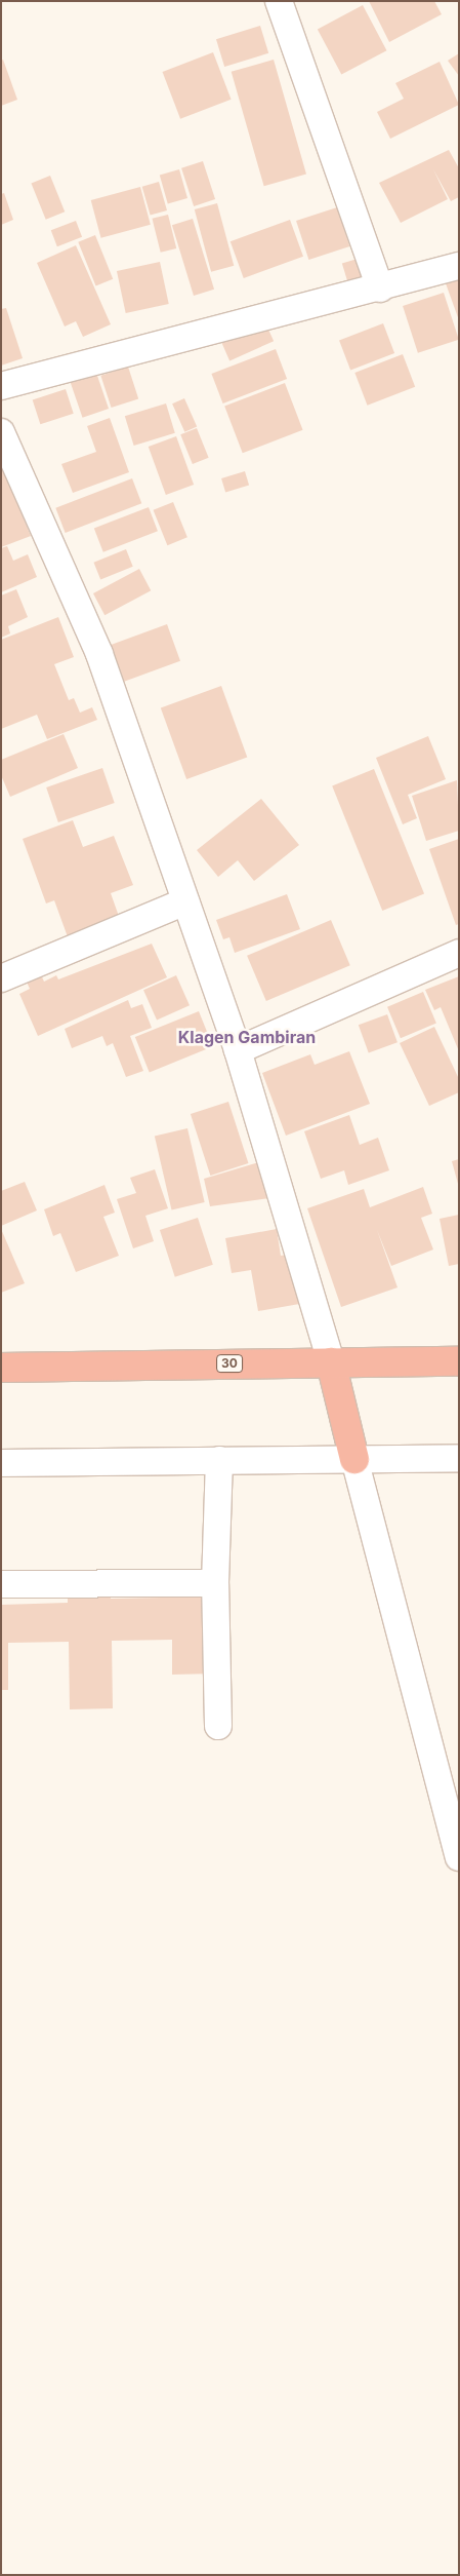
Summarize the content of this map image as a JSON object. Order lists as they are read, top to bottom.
{
  "streets": {
    "highway": ["30"]
  },
  "districts": ["Klagen Gambiran"]
}
